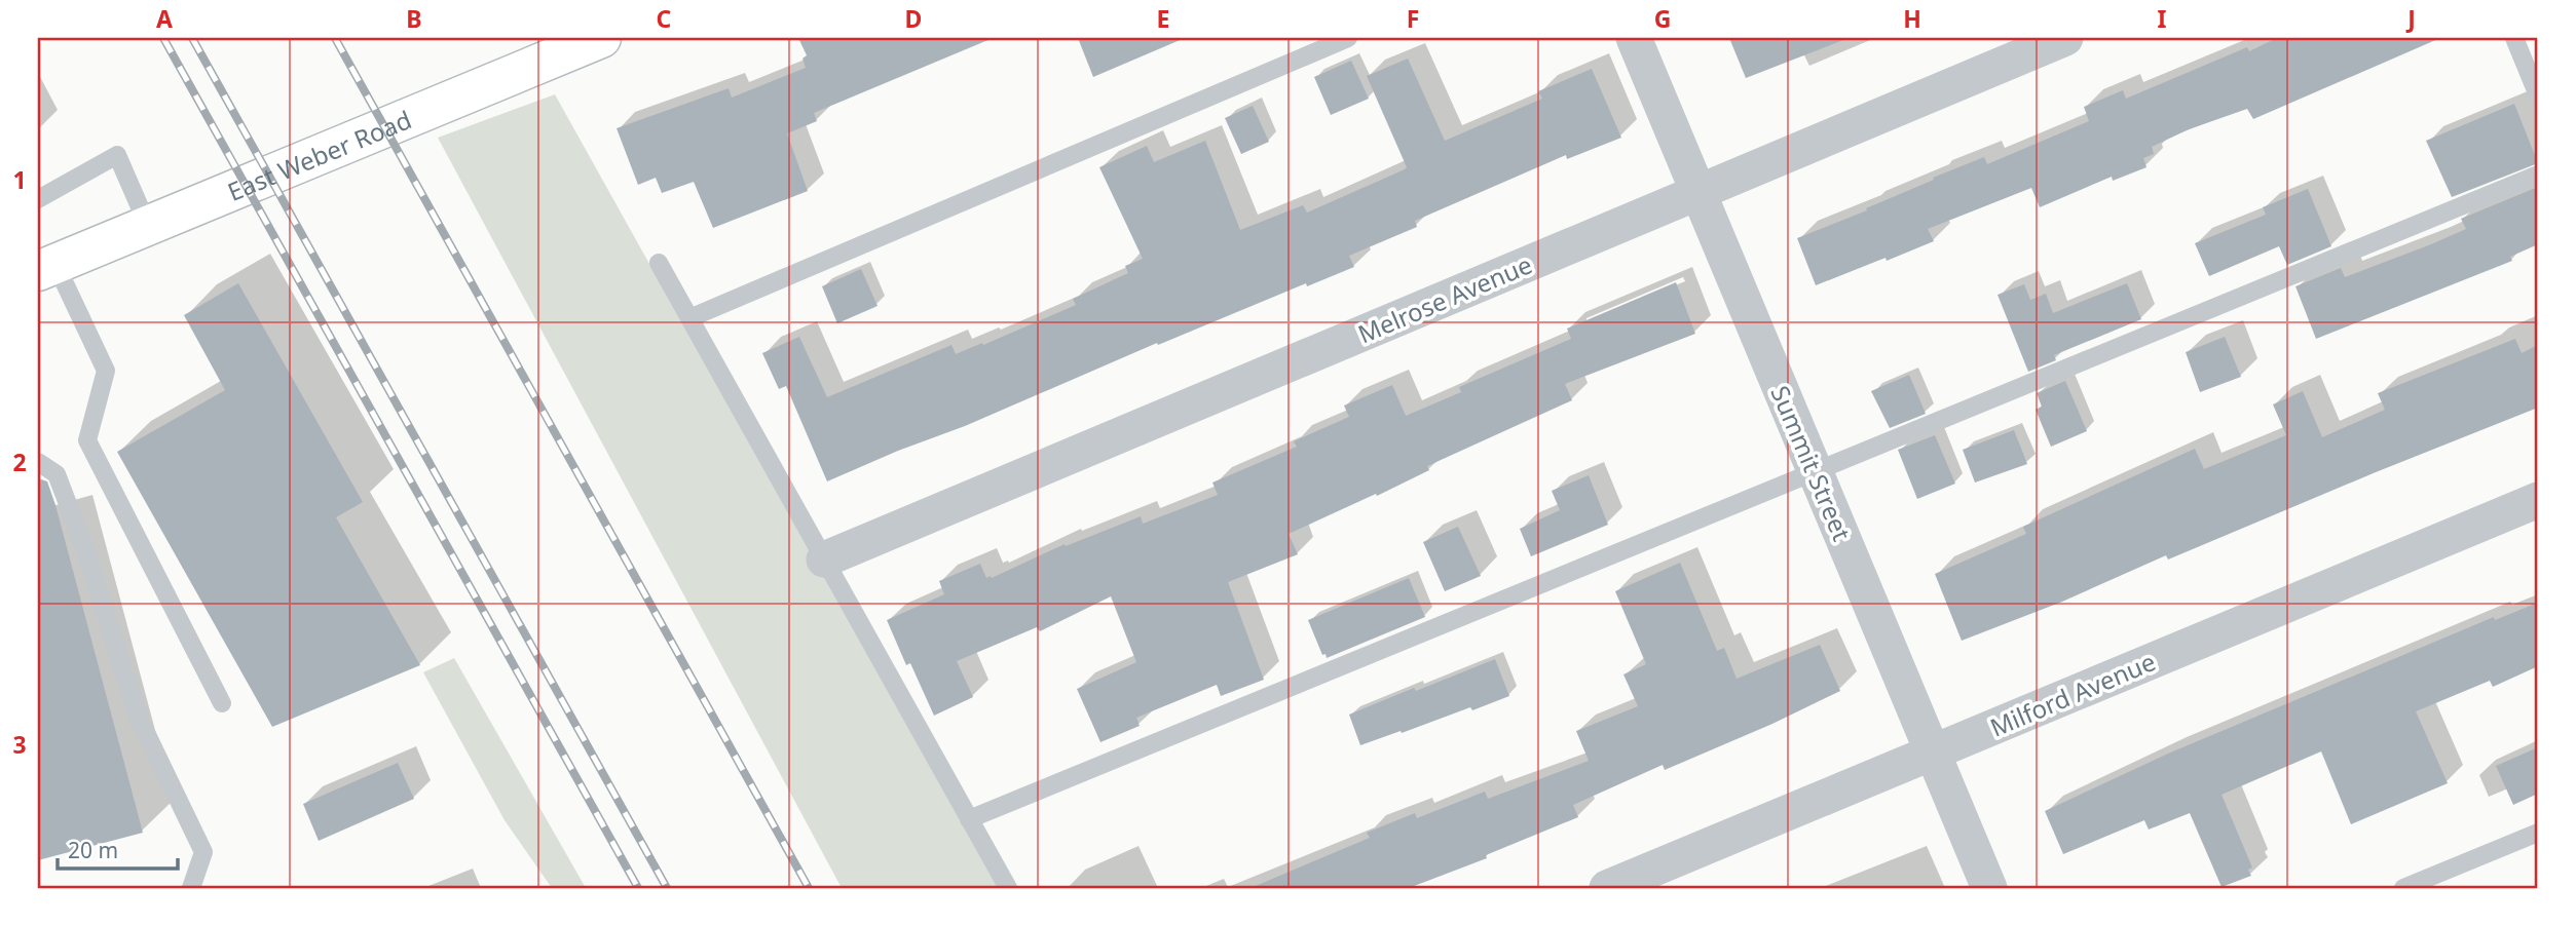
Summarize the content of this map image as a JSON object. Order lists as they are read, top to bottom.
{
  "streets": {
    "street": [
      "East Weber Road",
      "Melrose Avenue",
      "Summit Street",
      "Milford Avenue"
    ]
  },
  "crossings": [
    ["Melrose Avenue", "Summit Street"],
    ["Summit Street", "Milford Avenue"]
  ],
  "scale_bar": "20 m",
  "grid": {
    "columns": [
      "A",
      "B",
      "C",
      "D",
      "E",
      "F",
      "G",
      "H",
      "I",
      "J"
    ],
    "rows": ["1", "2", "3"]
  }
}
